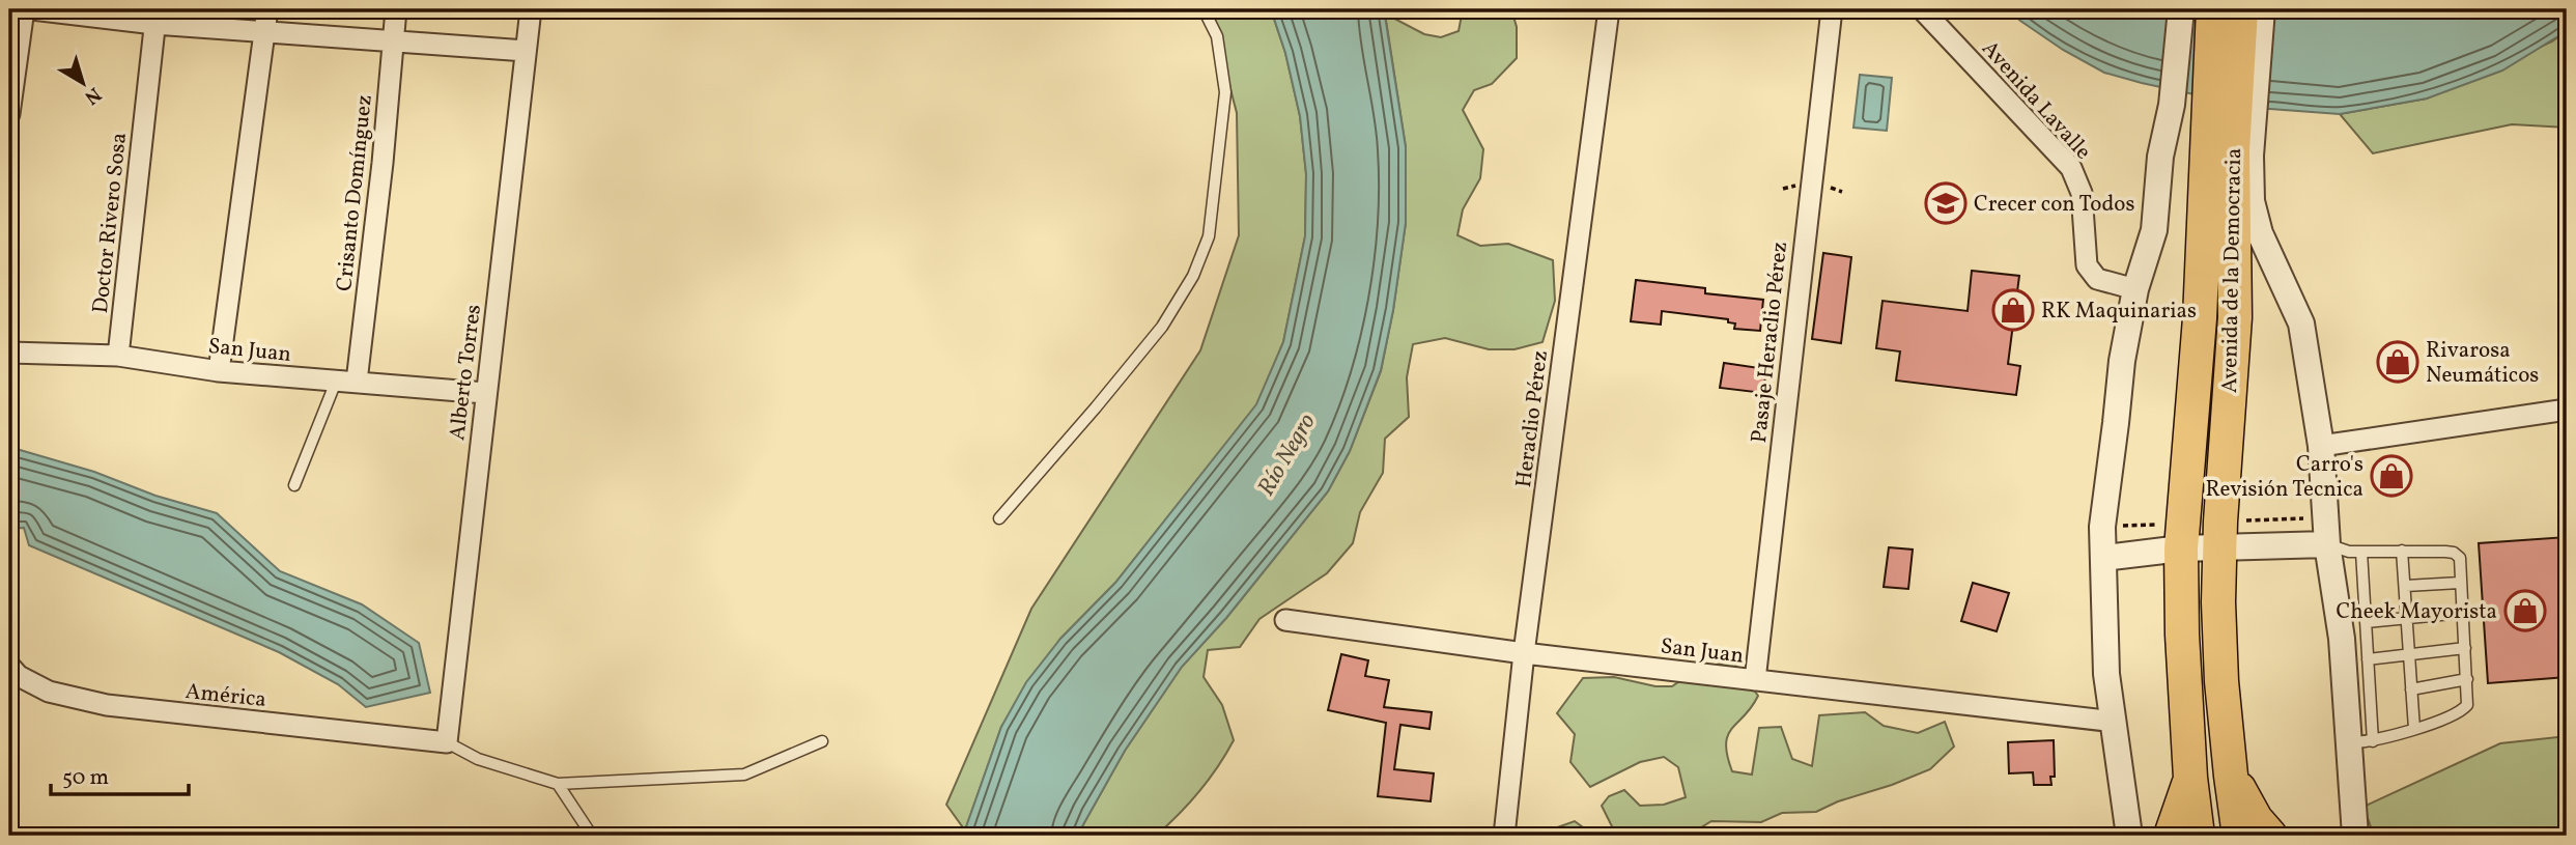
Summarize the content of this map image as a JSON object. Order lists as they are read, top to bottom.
{
  "streets": {
    "highway": ["Avenida de la Democracia"],
    "street": [
      "Avenida Lavalle",
      "Crisanto Domínguez",
      "Doctor Rivero Sosa",
      "Pasaje Heraclio Pérez",
      "San Juan",
      "Alberto Torres",
      "Heraclio Pérez",
      "América"
    ]
  },
  "crossings": [
    ["Crisanto Domínguez", "San Juan"],
    ["Doctor Rivero Sosa", "San Juan"],
    ["Pasaje Heraclio Pérez", "San Juan"],
    ["San Juan", "Alberto Torres"],
    ["San Juan", "Heraclio Pérez"],
    ["Alberto Torres", "América"]
  ],
  "water": ["Río Negro"],
  "places": {
    "school or university": ["Crecer con Todos"],
    "shop": [
      "RK Maquinarias",
      "Rivarosa Neumáticos",
      "Carro's Revisión Tecnica",
      "Cheek Mayorista"
    ]
  },
  "scale_bar": "50 m",
  "north": "bottom right"
}
